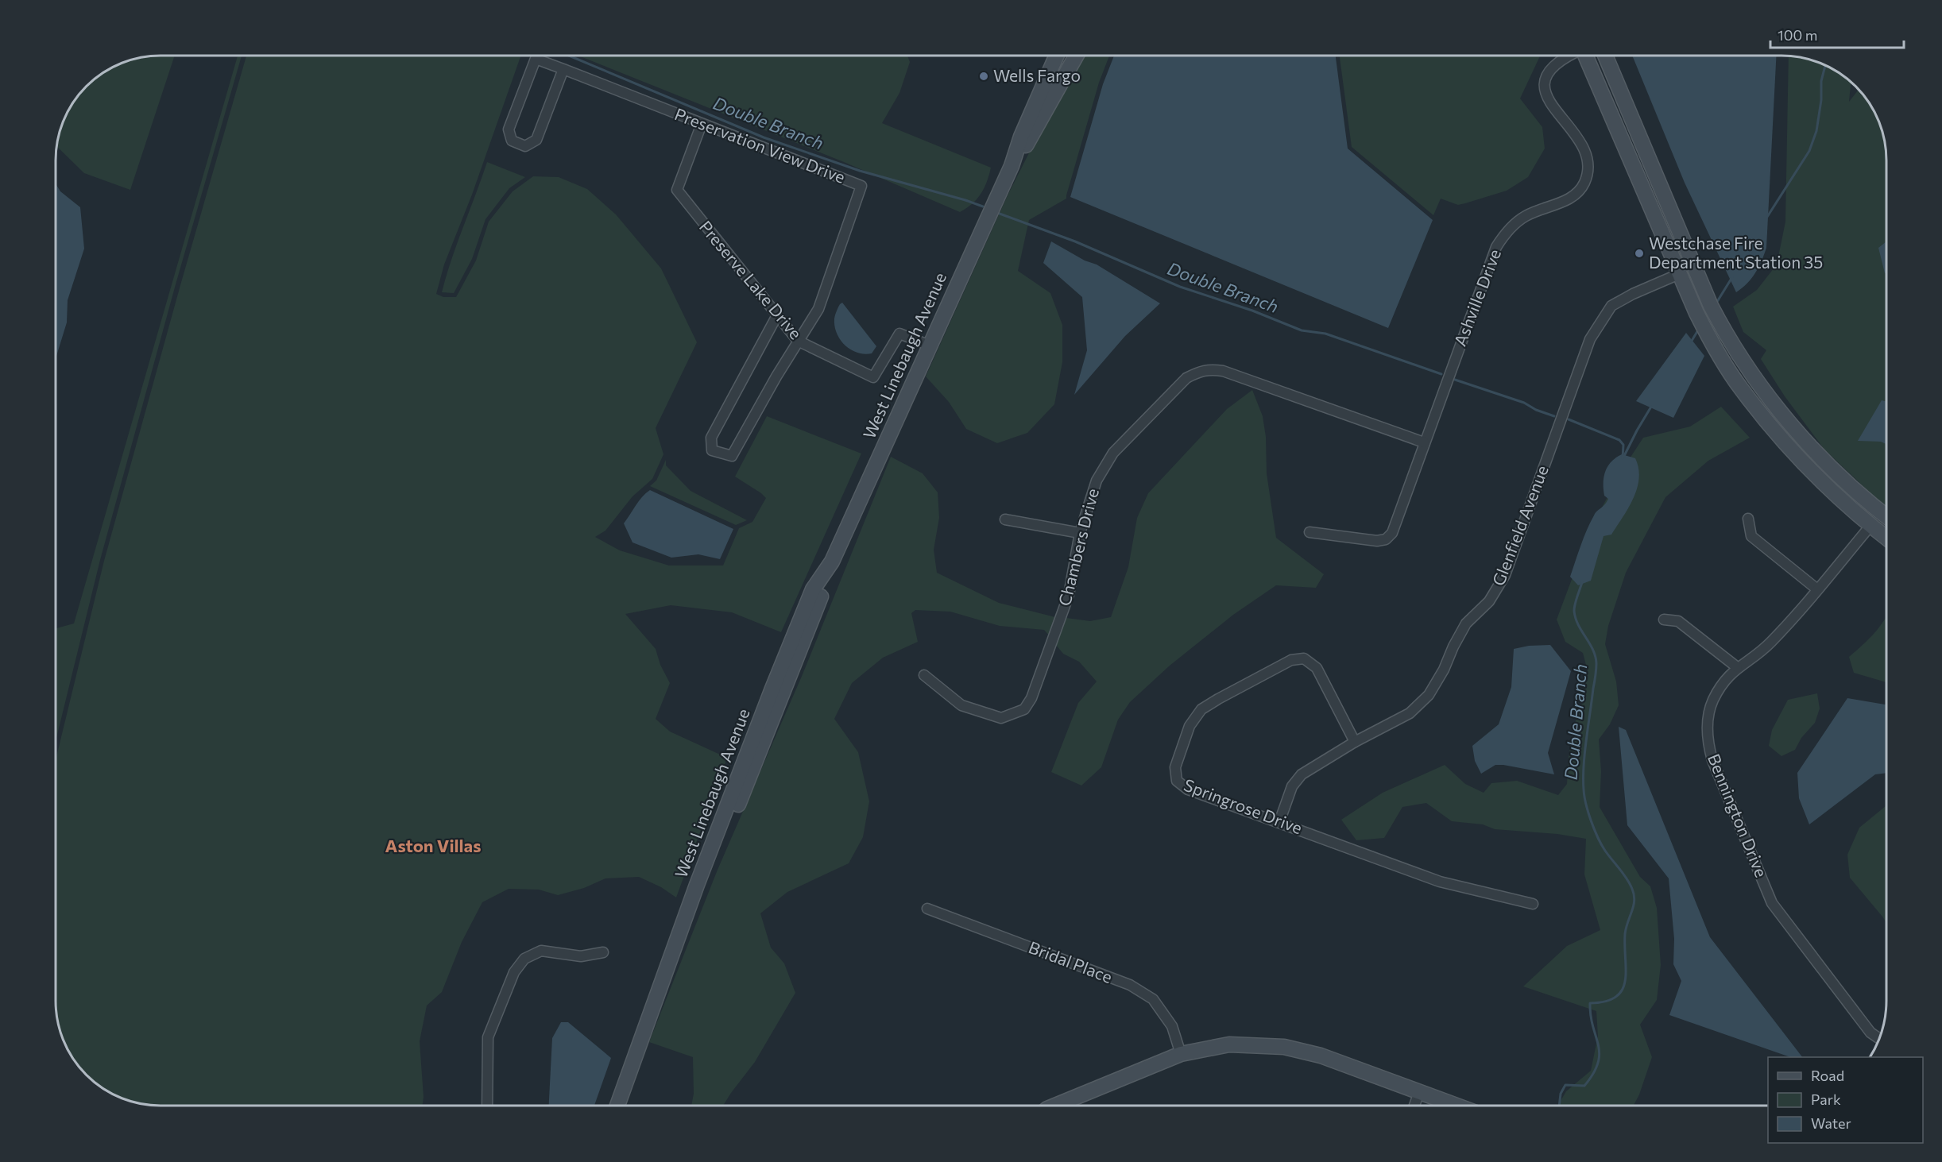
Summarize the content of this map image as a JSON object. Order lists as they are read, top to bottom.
{
  "streets": {
    "street": [
      "Preservation View Drive",
      "Preserve Lake Drive",
      "Ashville Drive",
      "West Linebaugh Avenue",
      "Glenfield Avenue",
      "Chambers Drive",
      "Springrose Drive",
      "Bennington Drive",
      "Bridal Place"
    ]
  },
  "crossings": [
    ["Preservation View Drive", "Preserve Lake Drive"],
    ["Preserve Lake Drive", "West Linebaugh Avenue"],
    ["Ashville Drive", "Chambers Drive"],
    ["Glenfield Avenue", "Springrose Drive"]
  ],
  "districts": ["Aston Villas"],
  "water": ["Double Branch"],
  "places": ["Wells Fargo", "Westchase Fire Department Station 35"],
  "legend": ["Road", "Park", "Water"],
  "scale_bar": "100 m"
}
